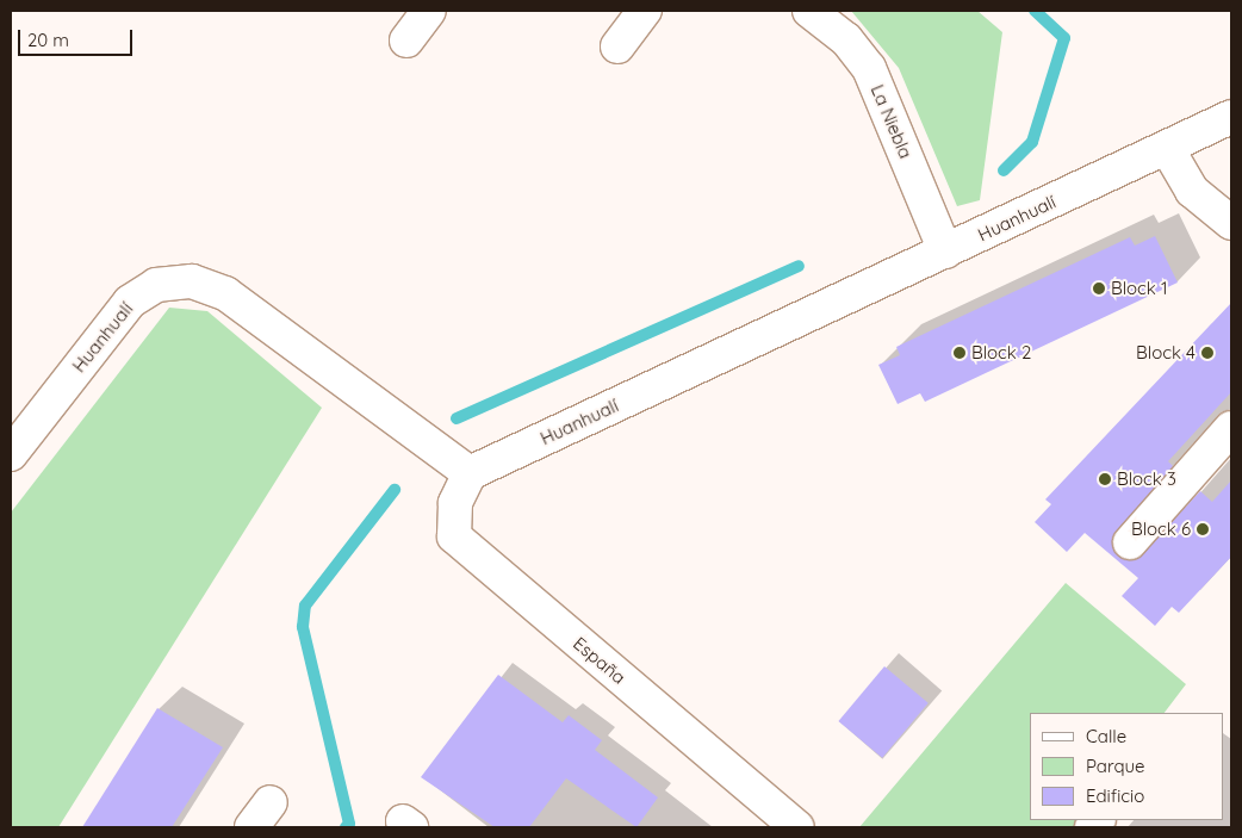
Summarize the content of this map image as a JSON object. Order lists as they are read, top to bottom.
{
  "streets": {
    "street": ["La Niebla", "Huanhualí", "España"]
  },
  "crossings": [
    ["La Niebla", "Huanhualí"],
    ["Huanhualí", "España"]
  ],
  "places": [
    "Block 1",
    "Block 2",
    "Block 4",
    "Block 3",
    "Block 6"
  ],
  "legend": ["Calle", "Parque", "Edificio"],
  "scale_bar": "20 m"
}
